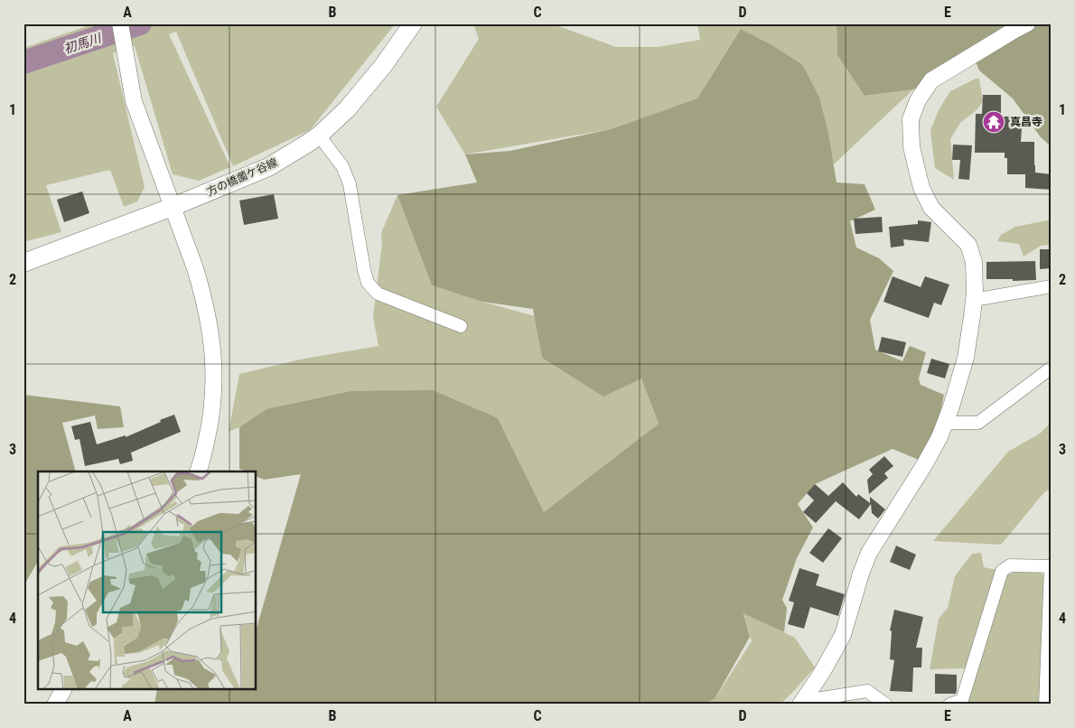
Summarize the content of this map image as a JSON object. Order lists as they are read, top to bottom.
{
  "streets": {
    "main road": ["方の橋薗ケ谷線"]
  },
  "water": ["初馬川"],
  "places": {
    "temple": ["真昌寺"]
  },
  "grid": {
    "columns": [
      "A",
      "B",
      "C",
      "D",
      "E"
    ],
    "rows": [
      "1",
      "2",
      "3",
      "4"
    ]
  }
}
